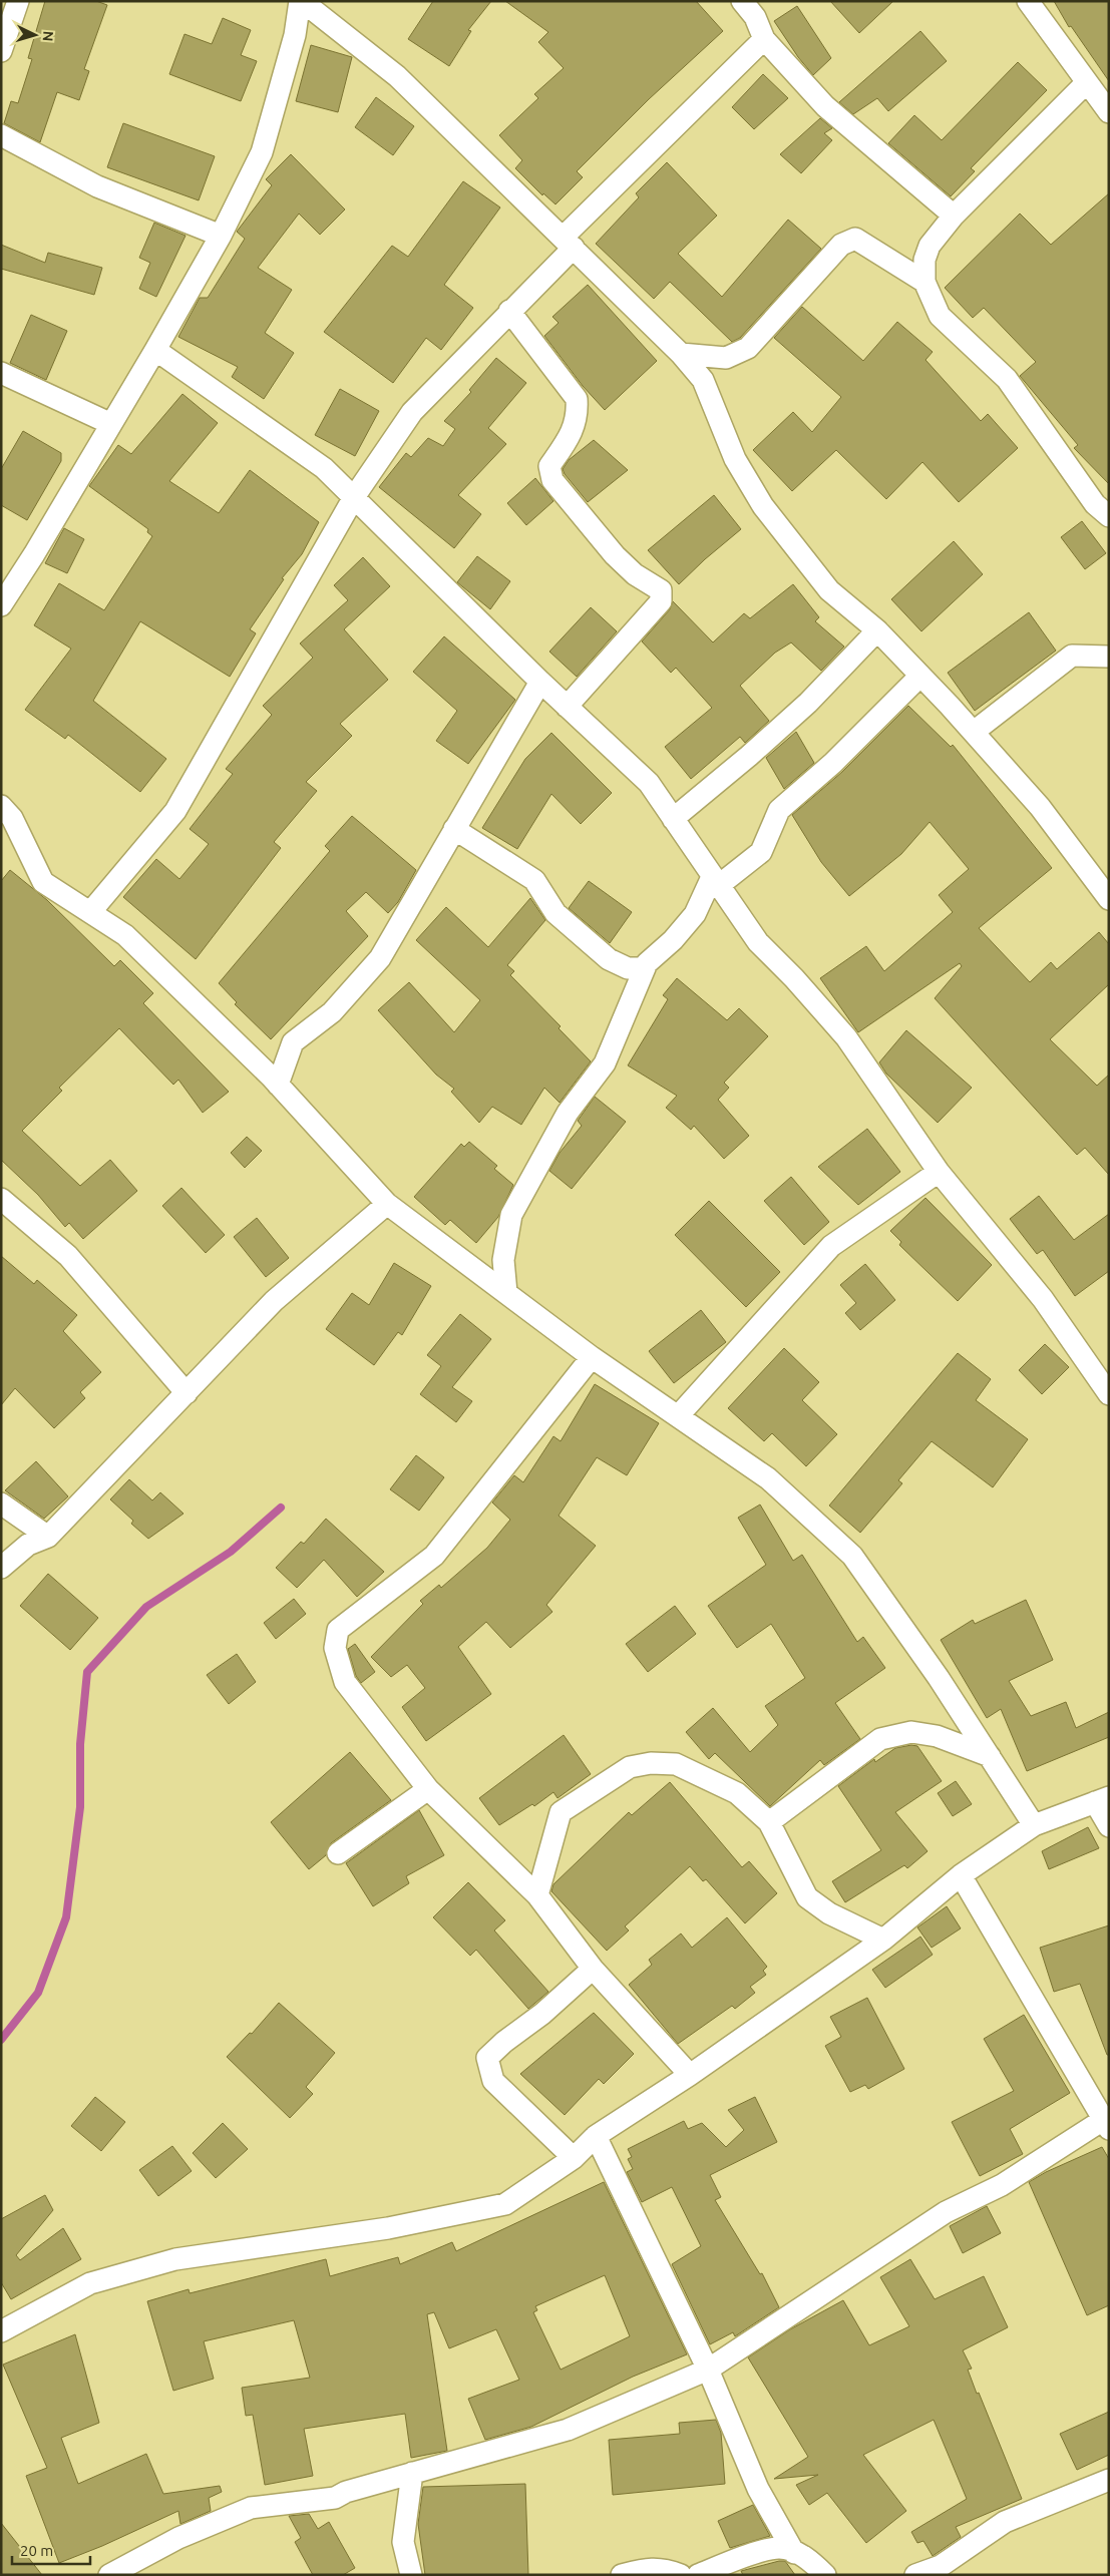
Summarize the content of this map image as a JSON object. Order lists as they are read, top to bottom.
{
  "scale_bar": "20 m",
  "north": "right"
}
